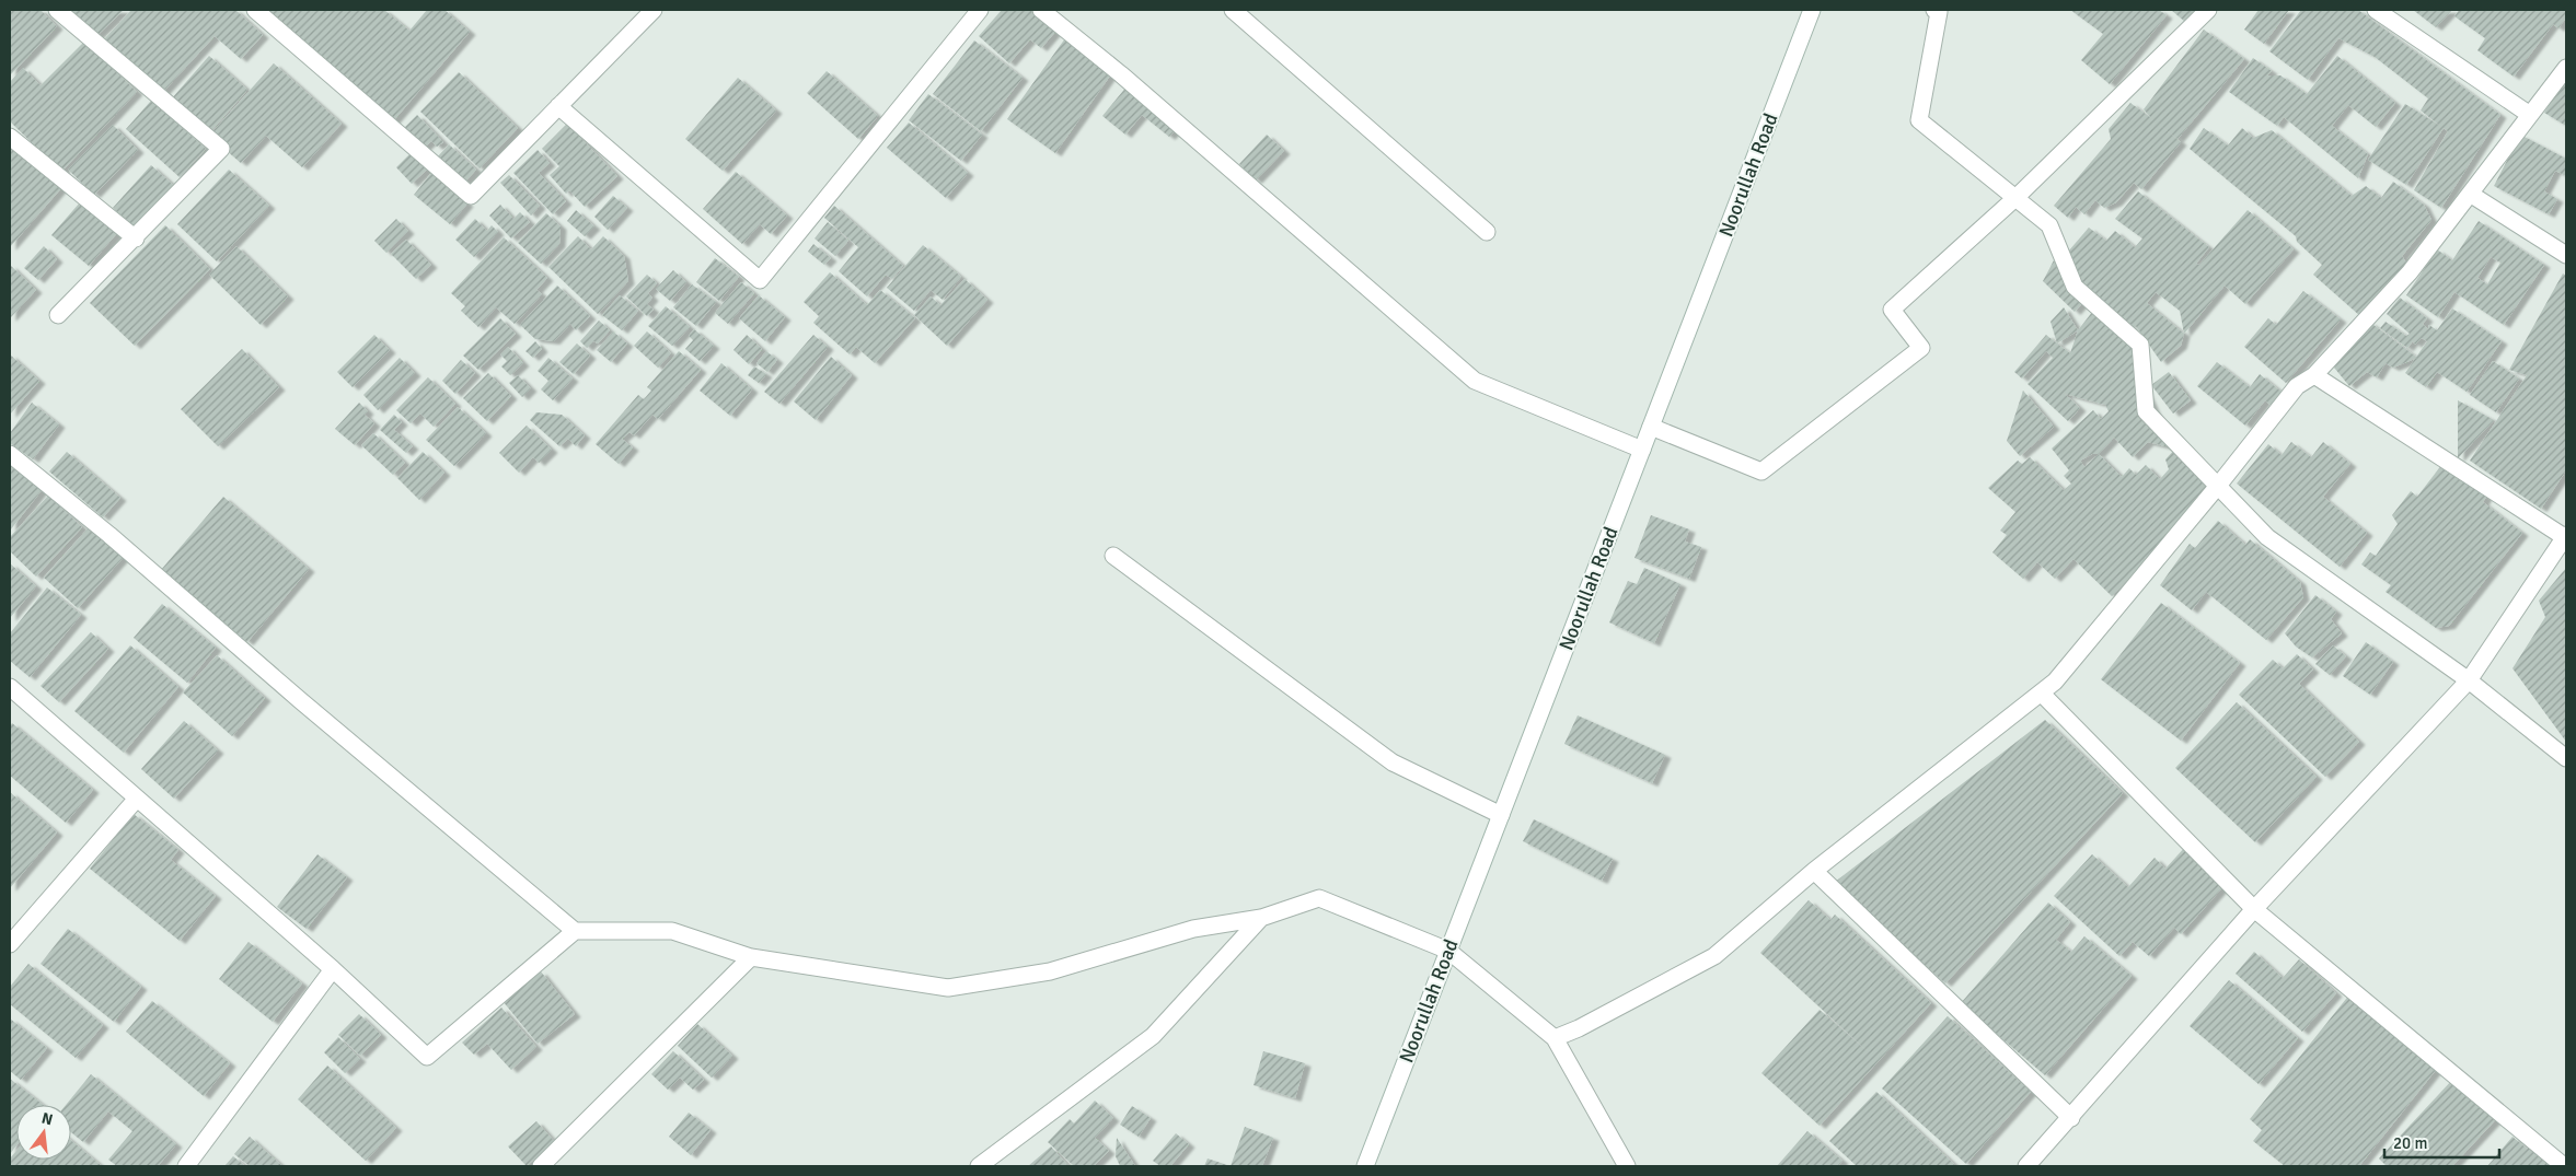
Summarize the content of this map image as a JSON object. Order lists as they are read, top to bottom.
{
  "streets": {
    "street": ["Noorullah Road"]
  },
  "scale_bar": "20 m",
  "north": "top"
}
